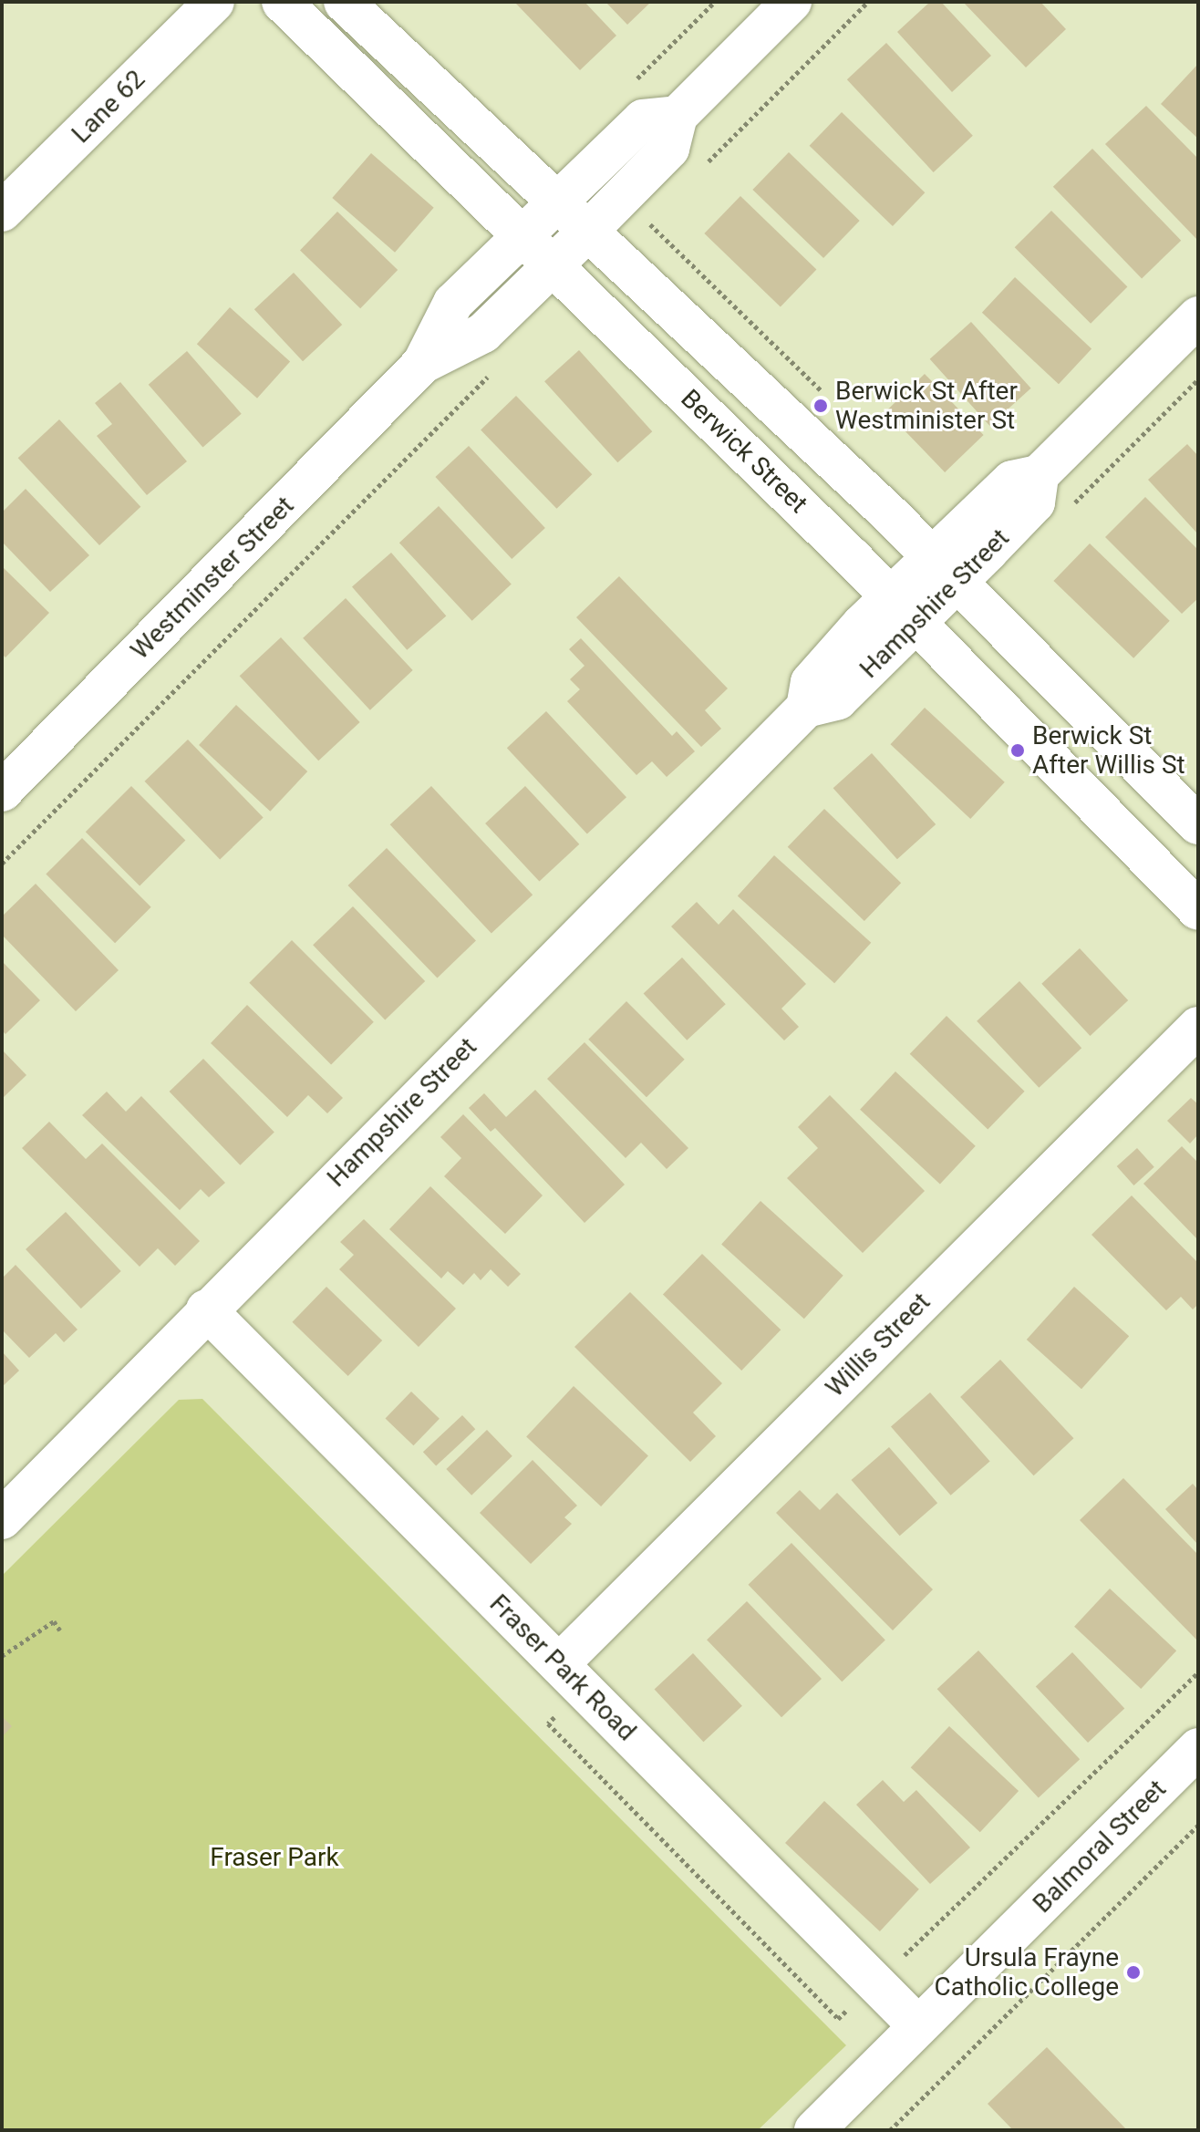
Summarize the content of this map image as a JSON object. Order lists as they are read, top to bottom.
{
  "streets": {
    "street": [
      "Lane 62",
      "Berwick Street",
      "Westminster Street",
      "Hampshire Street",
      "Willis Street",
      "Fraser Park Road",
      "Balmoral Street"
    ]
  },
  "crossings": [
    ["Berwick Street", "Westminster Street"],
    ["Berwick Street", "Hampshire Street"],
    ["Hampshire Street", "Fraser Park Road"],
    ["Willis Street", "Fraser Park Road"],
    ["Fraser Park Road", "Balmoral Street"]
  ],
  "parks": ["Fraser Park"],
  "places": ["Berwick St After Westminister St", "Berwick St After Willis St", "Ursula Frayne Catholic College"]
}
